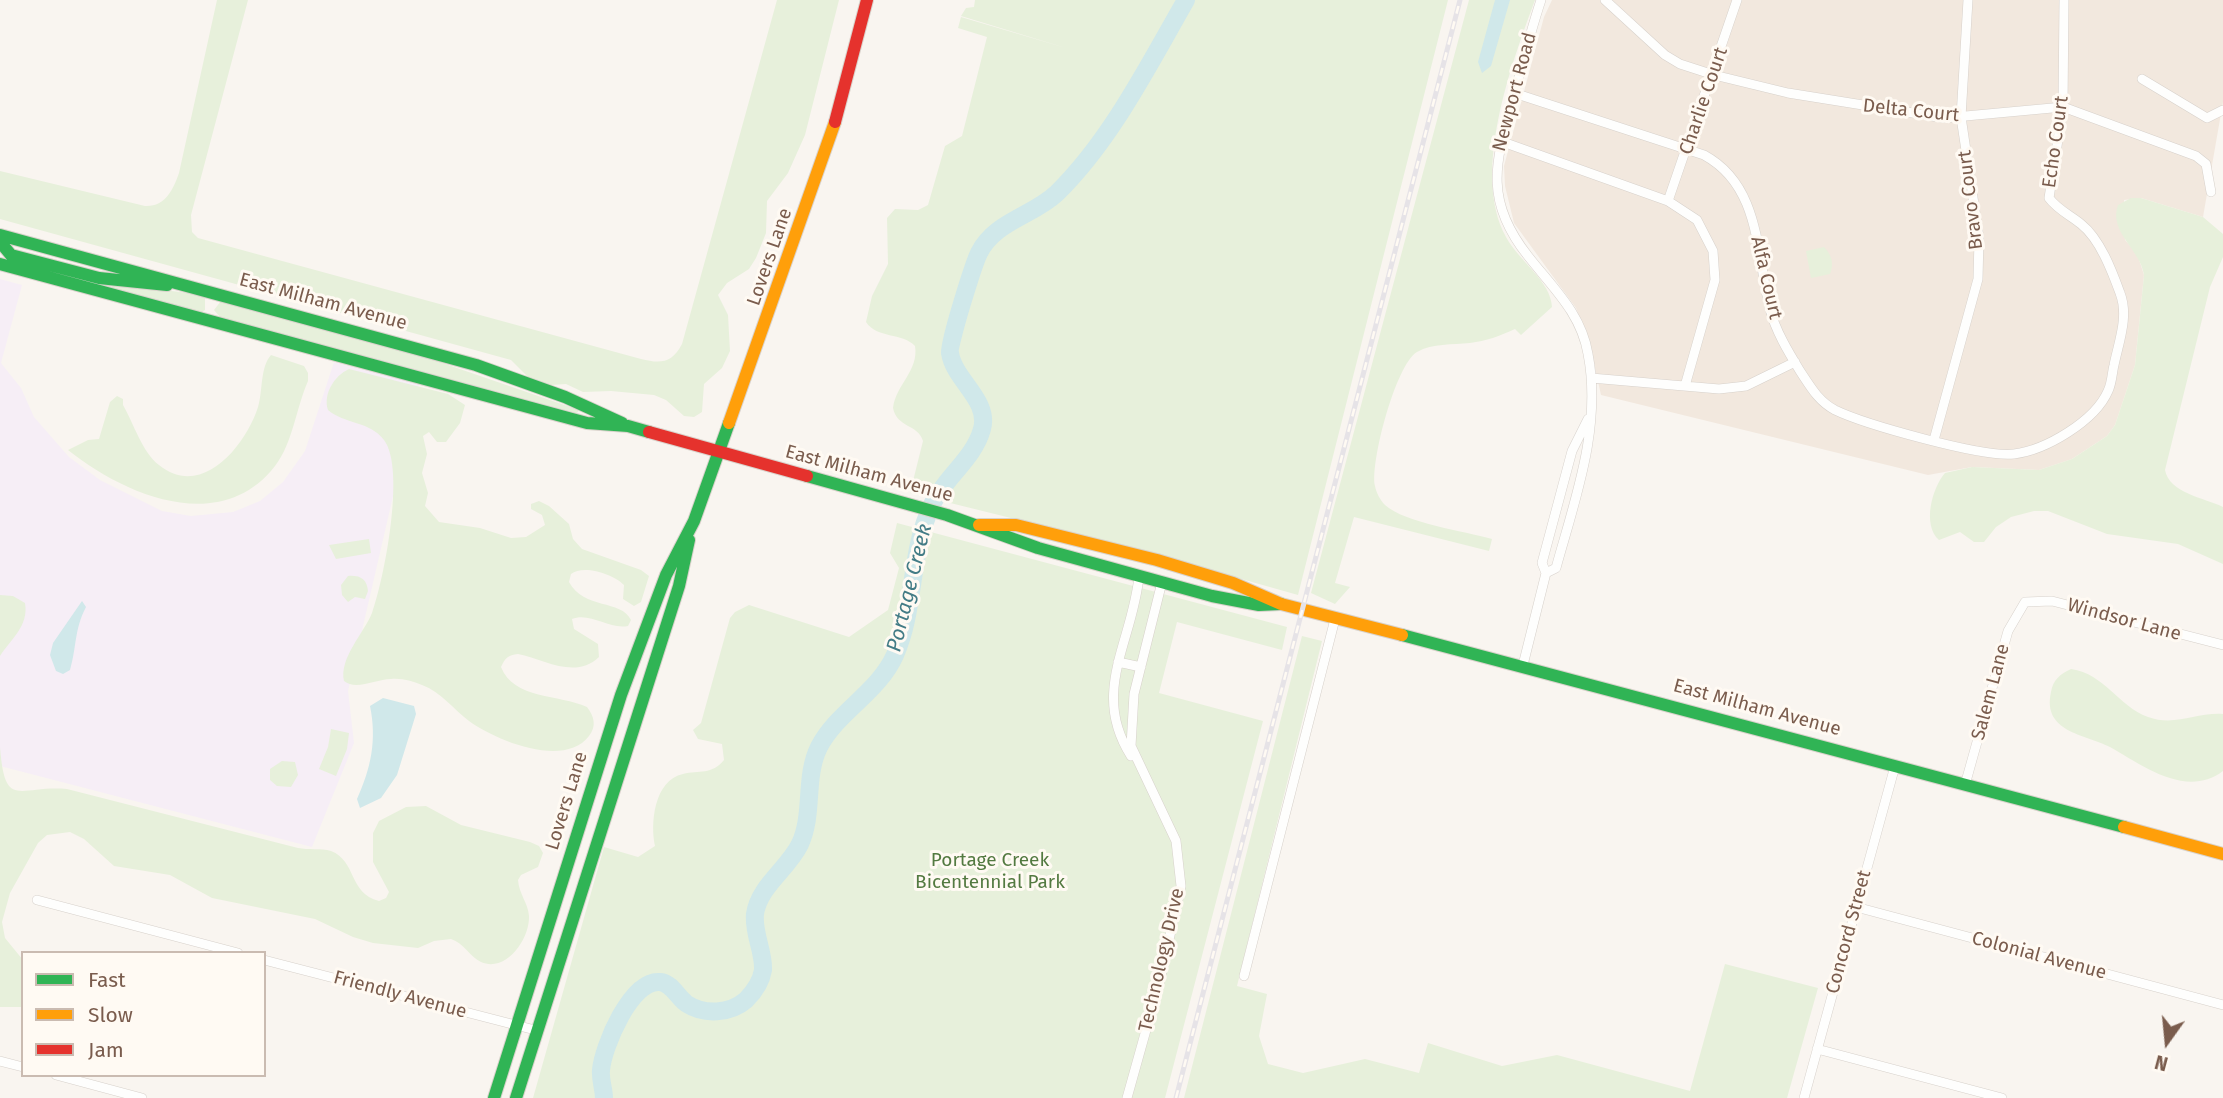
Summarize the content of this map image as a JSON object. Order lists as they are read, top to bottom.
{
  "streets": {
    "street": [
      "Newport Road",
      "Charlie Court",
      "Delta Court",
      "Echo Court",
      "Bravo Court",
      "Lovers Lane",
      "Alfa Court",
      "East Milham Avenue",
      "Windsor Lane",
      "Salem Lane",
      "Concord Street",
      "Colonial Avenue",
      "Technology Drive",
      "Friendly Avenue"
    ]
  },
  "crossings": [
    ["Newport Road", "Alfa Court"],
    ["Newport Road", "East Milham Avenue"],
    ["Charlie Court", "Delta Court"],
    ["Charlie Court", "Alfa Court"],
    ["Delta Court", "Echo Court"],
    ["Delta Court", "Bravo Court"],
    ["Echo Court", "Bravo Court"],
    ["Echo Court", "Alfa Court"],
    ["Bravo Court", "Alfa Court"],
    ["Lovers Lane", "East Milham Avenue"],
    ["Lovers Lane", "Friendly Avenue"],
    ["East Milham Avenue", "Salem Lane"],
    ["East Milham Avenue", "Concord Street"],
    ["East Milham Avenue", "Technology Drive"],
    ["Windsor Lane", "Salem Lane"],
    ["Concord Street", "Colonial Avenue"]
  ],
  "water": ["Portage Creek"],
  "parks": ["Portage Creek Bicentennial Park"],
  "legend": ["Fast", "Slow", "Jam"],
  "north": "bottom"
}
